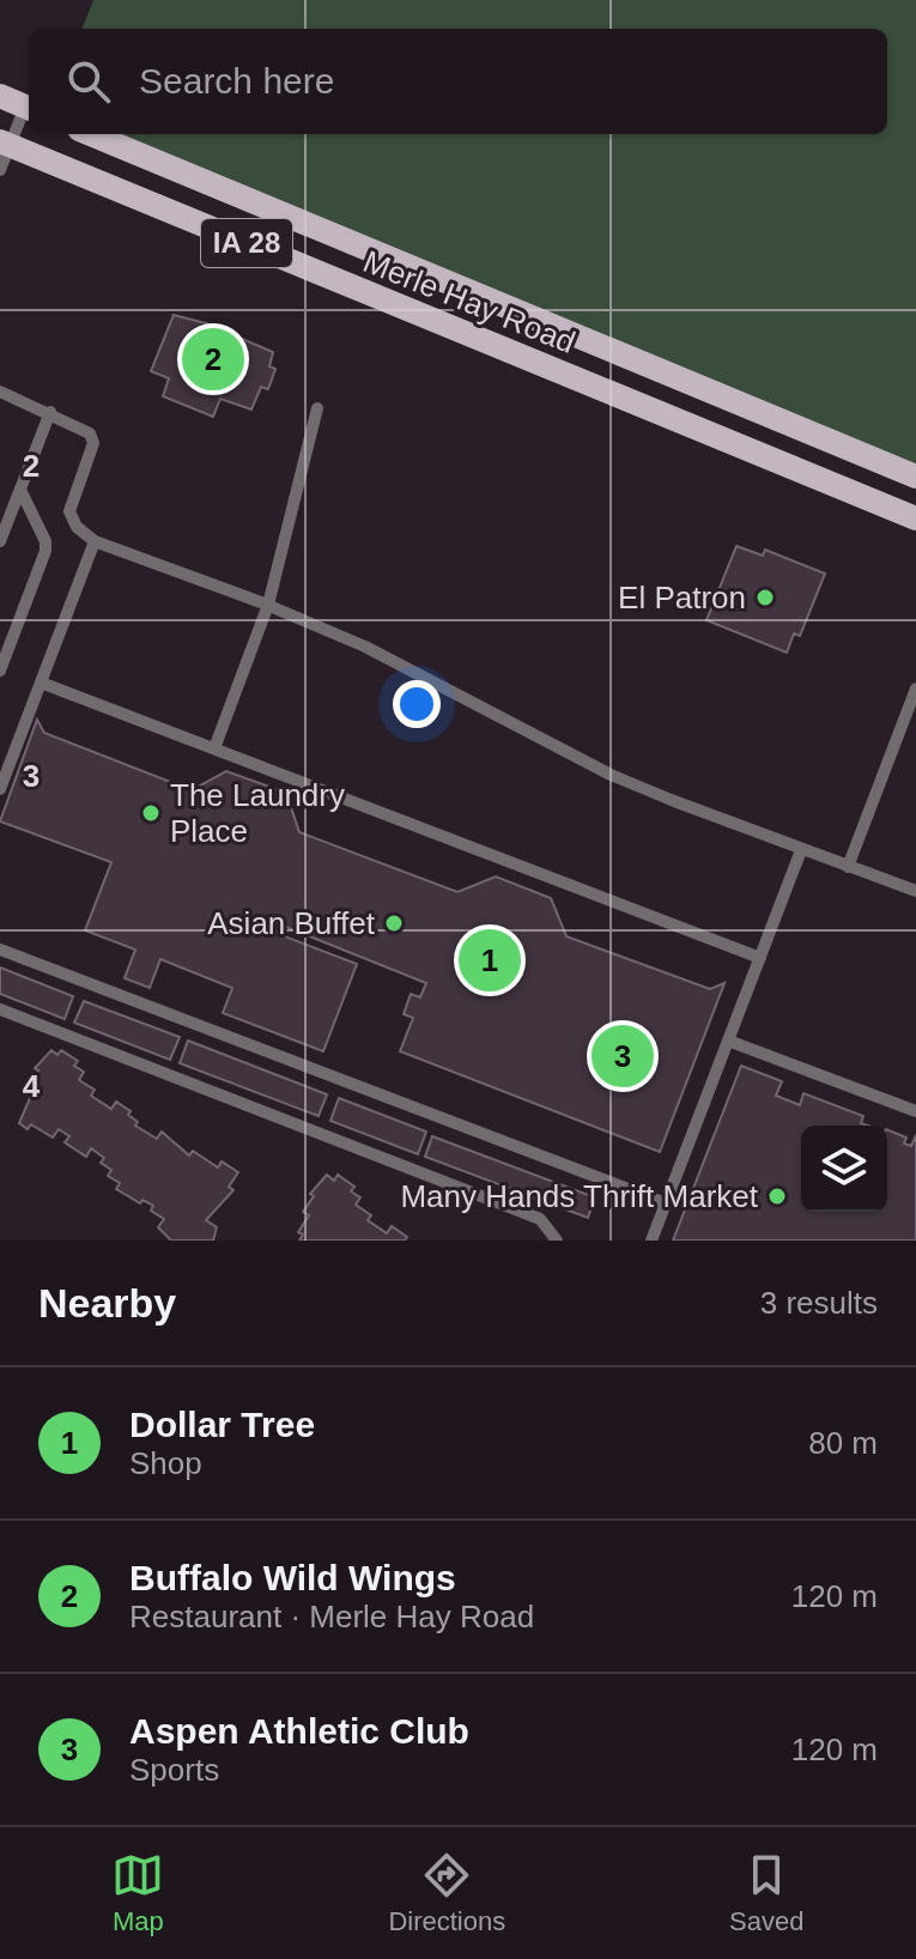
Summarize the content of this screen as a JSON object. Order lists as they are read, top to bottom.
{
  "streets": {
    "main road": ["IA 28", "Merle Hay Road"]
  },
  "places": [
    "El Patron",
    "The Laundry Place",
    "Asian Buffet",
    "Many Hands Thrift Market"
  ],
  "page": {
    "search": "Search here",
    "pins": ["2", "1", "3"],
    "heading": ["Nearby", "3 results"],
    "list": [
      {
        "mark": "1",
        "name": "Dollar Tree",
        "note": "Shop",
        "value": "80 m"
      },
      {
        "mark": "2",
        "name": "Buffalo Wild Wings",
        "note": "Restaurant · Merle Hay Road",
        "value": "120 m"
      },
      {
        "mark": "3",
        "name": "Aspen Athletic Club",
        "note": "Sports",
        "value": "120 m"
      }
    ],
    "nav": ["Map", "Directions", "Saved"]
  },
  "grid": {
    "rows": ["2", "3", "4"]
  }
}
